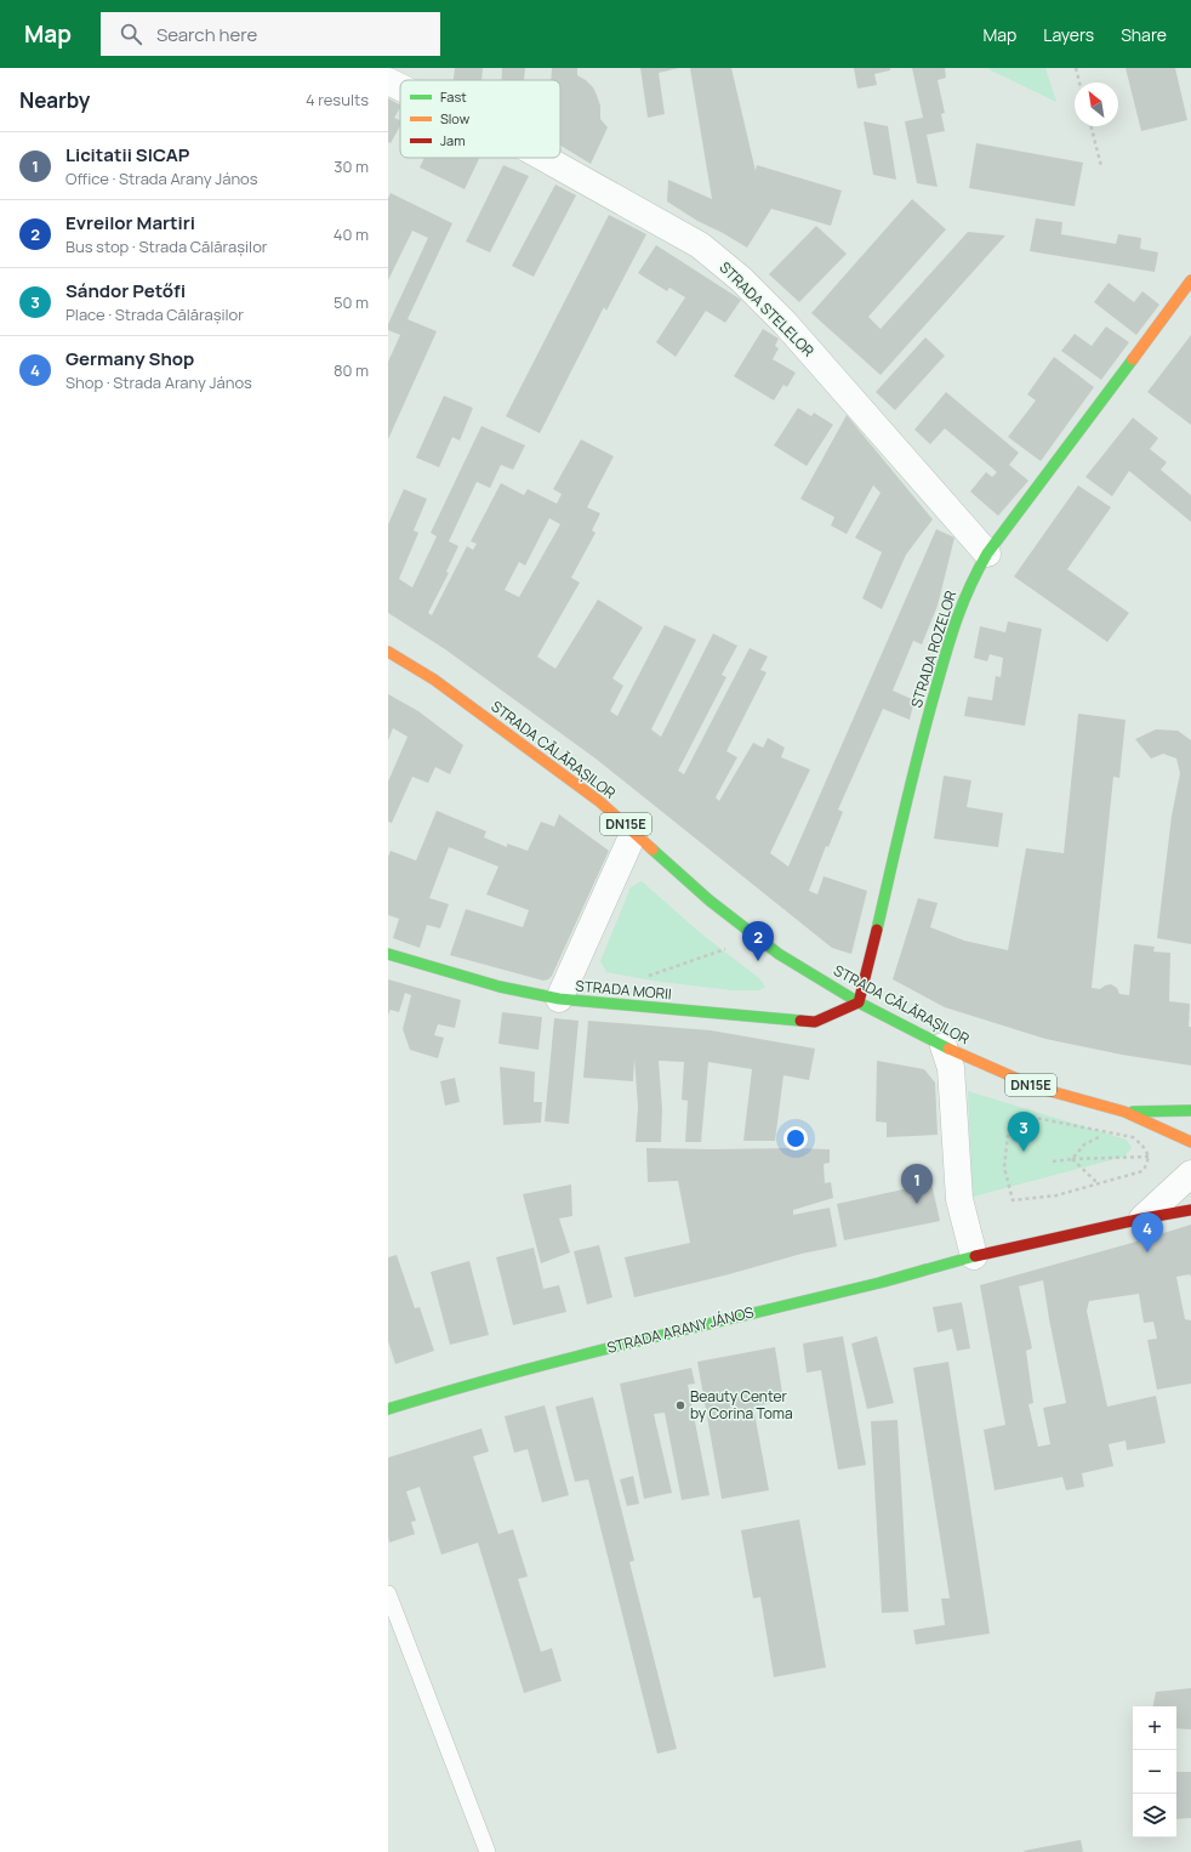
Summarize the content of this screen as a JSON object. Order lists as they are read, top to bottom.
{
  "streets": {
    "street": [
      "STRADA STELELOR",
      "STRADA ROZELOR",
      "STRADA CĂLĂRAȘILOR",
      "DN15E",
      "STRADA MORII",
      "STRADA ARANY JÁNOS"
    ]
  },
  "crossings": [
    ["STRADA STELELOR", "STRADA ROZELOR"],
    ["STRADA ROZELOR", "STRADA CĂLĂRAȘILOR"],
    ["STRADA ROZELOR", "STRADA MORII"],
    ["STRADA CĂLĂRAȘILOR", "STRADA MORII"]
  ],
  "places": ["Beauty Center by Corina Toma"],
  "legend": ["Fast", "Slow", "Jam"],
  "north": "top left",
  "page": {
    "header": "Map",
    "search": "Search here",
    "nav": ["Map", "Layers", "Share"],
    "heading": ["Nearby", "4 results"],
    "list": [
      {
        "mark": "1",
        "name": "Licitatii SICAP",
        "note": "Office · Strada Arany János",
        "value": "30 m"
      },
      {
        "mark": "2",
        "name": "Evreilor Martiri",
        "note": "Bus stop · Strada Călărașilor",
        "value": "40 m"
      },
      {
        "mark": "3",
        "name": "Sándor Petőfi",
        "note": "Place · Strada Călărașilor",
        "value": "50 m"
      },
      {
        "mark": "4",
        "name": "Germany Shop",
        "note": "Shop · Strada Arany János",
        "value": "80 m"
      }
    ],
    "pins": [
      "2",
      "3",
      "1",
      "4"
    ],
    "map_buttons": ["+", "−"]
  }
}
